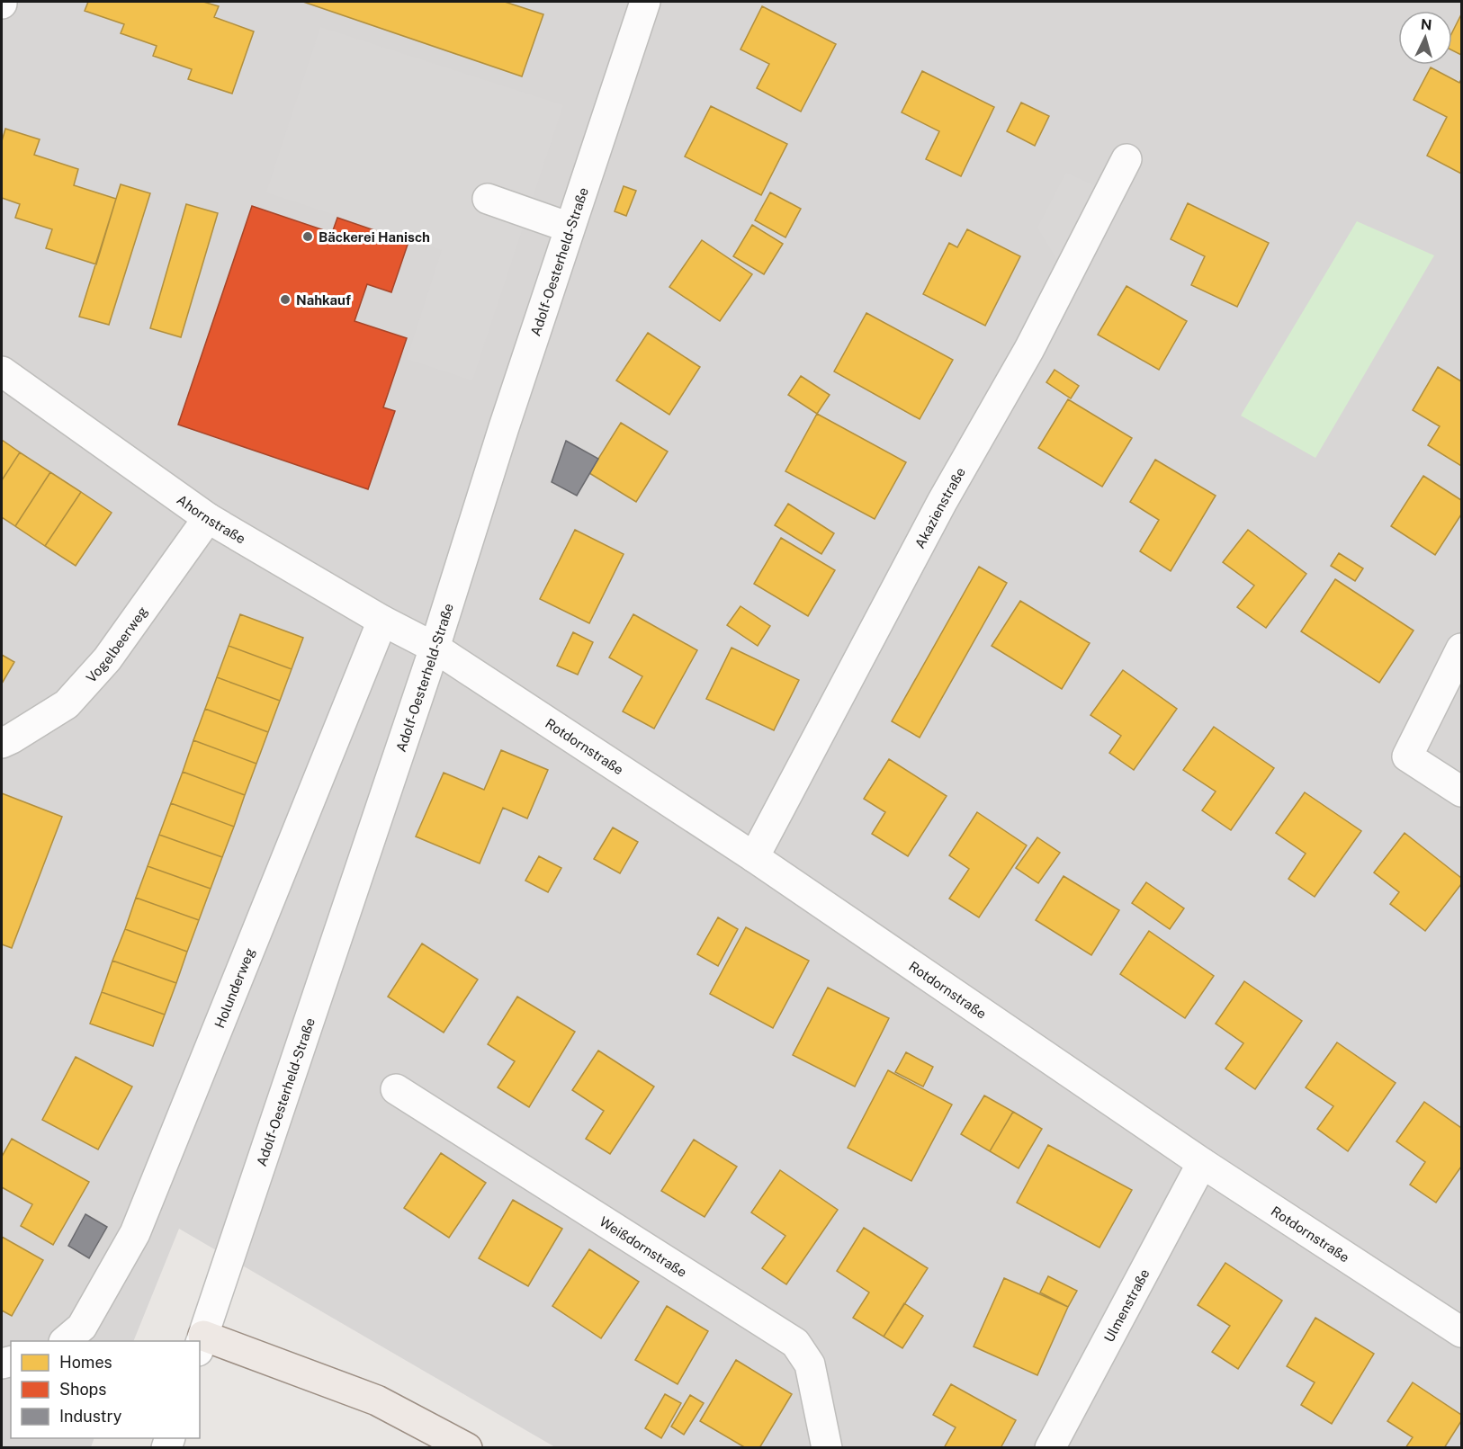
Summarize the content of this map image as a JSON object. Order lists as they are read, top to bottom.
{
  "streets": {
    "street": [
      "Adolf-Oesterheld-Straße",
      "Akazienstraße",
      "Ahornstraße",
      "Vogelbeerweg",
      "Rotdornstraße",
      "Holunderweg",
      "Weißdornstraße",
      "Ulmenstraße"
    ]
  },
  "crossings": [
    ["Adolf-Oesterheld-Straße", "Ahornstraße"],
    ["Adolf-Oesterheld-Straße", "Rotdornstraße"],
    ["Akazienstraße", "Rotdornstraße"],
    ["Ahornstraße", "Vogelbeerweg"],
    ["Ahornstraße", "Rotdornstraße"],
    ["Ahornstraße", "Holunderweg"],
    ["Rotdornstraße", "Ulmenstraße"]
  ],
  "places": ["Bäckerei Hanisch", "Nahkauf"],
  "legend": ["Homes", "Shops", "Industry"],
  "north": "top"
}
